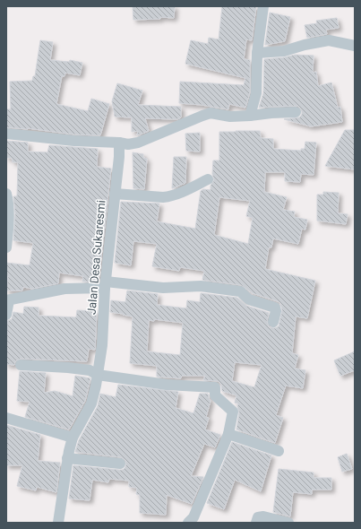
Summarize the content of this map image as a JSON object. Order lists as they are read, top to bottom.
{
  "streets": {
    "street": ["Jalan Desa Sukaresmi"]
  }
}
